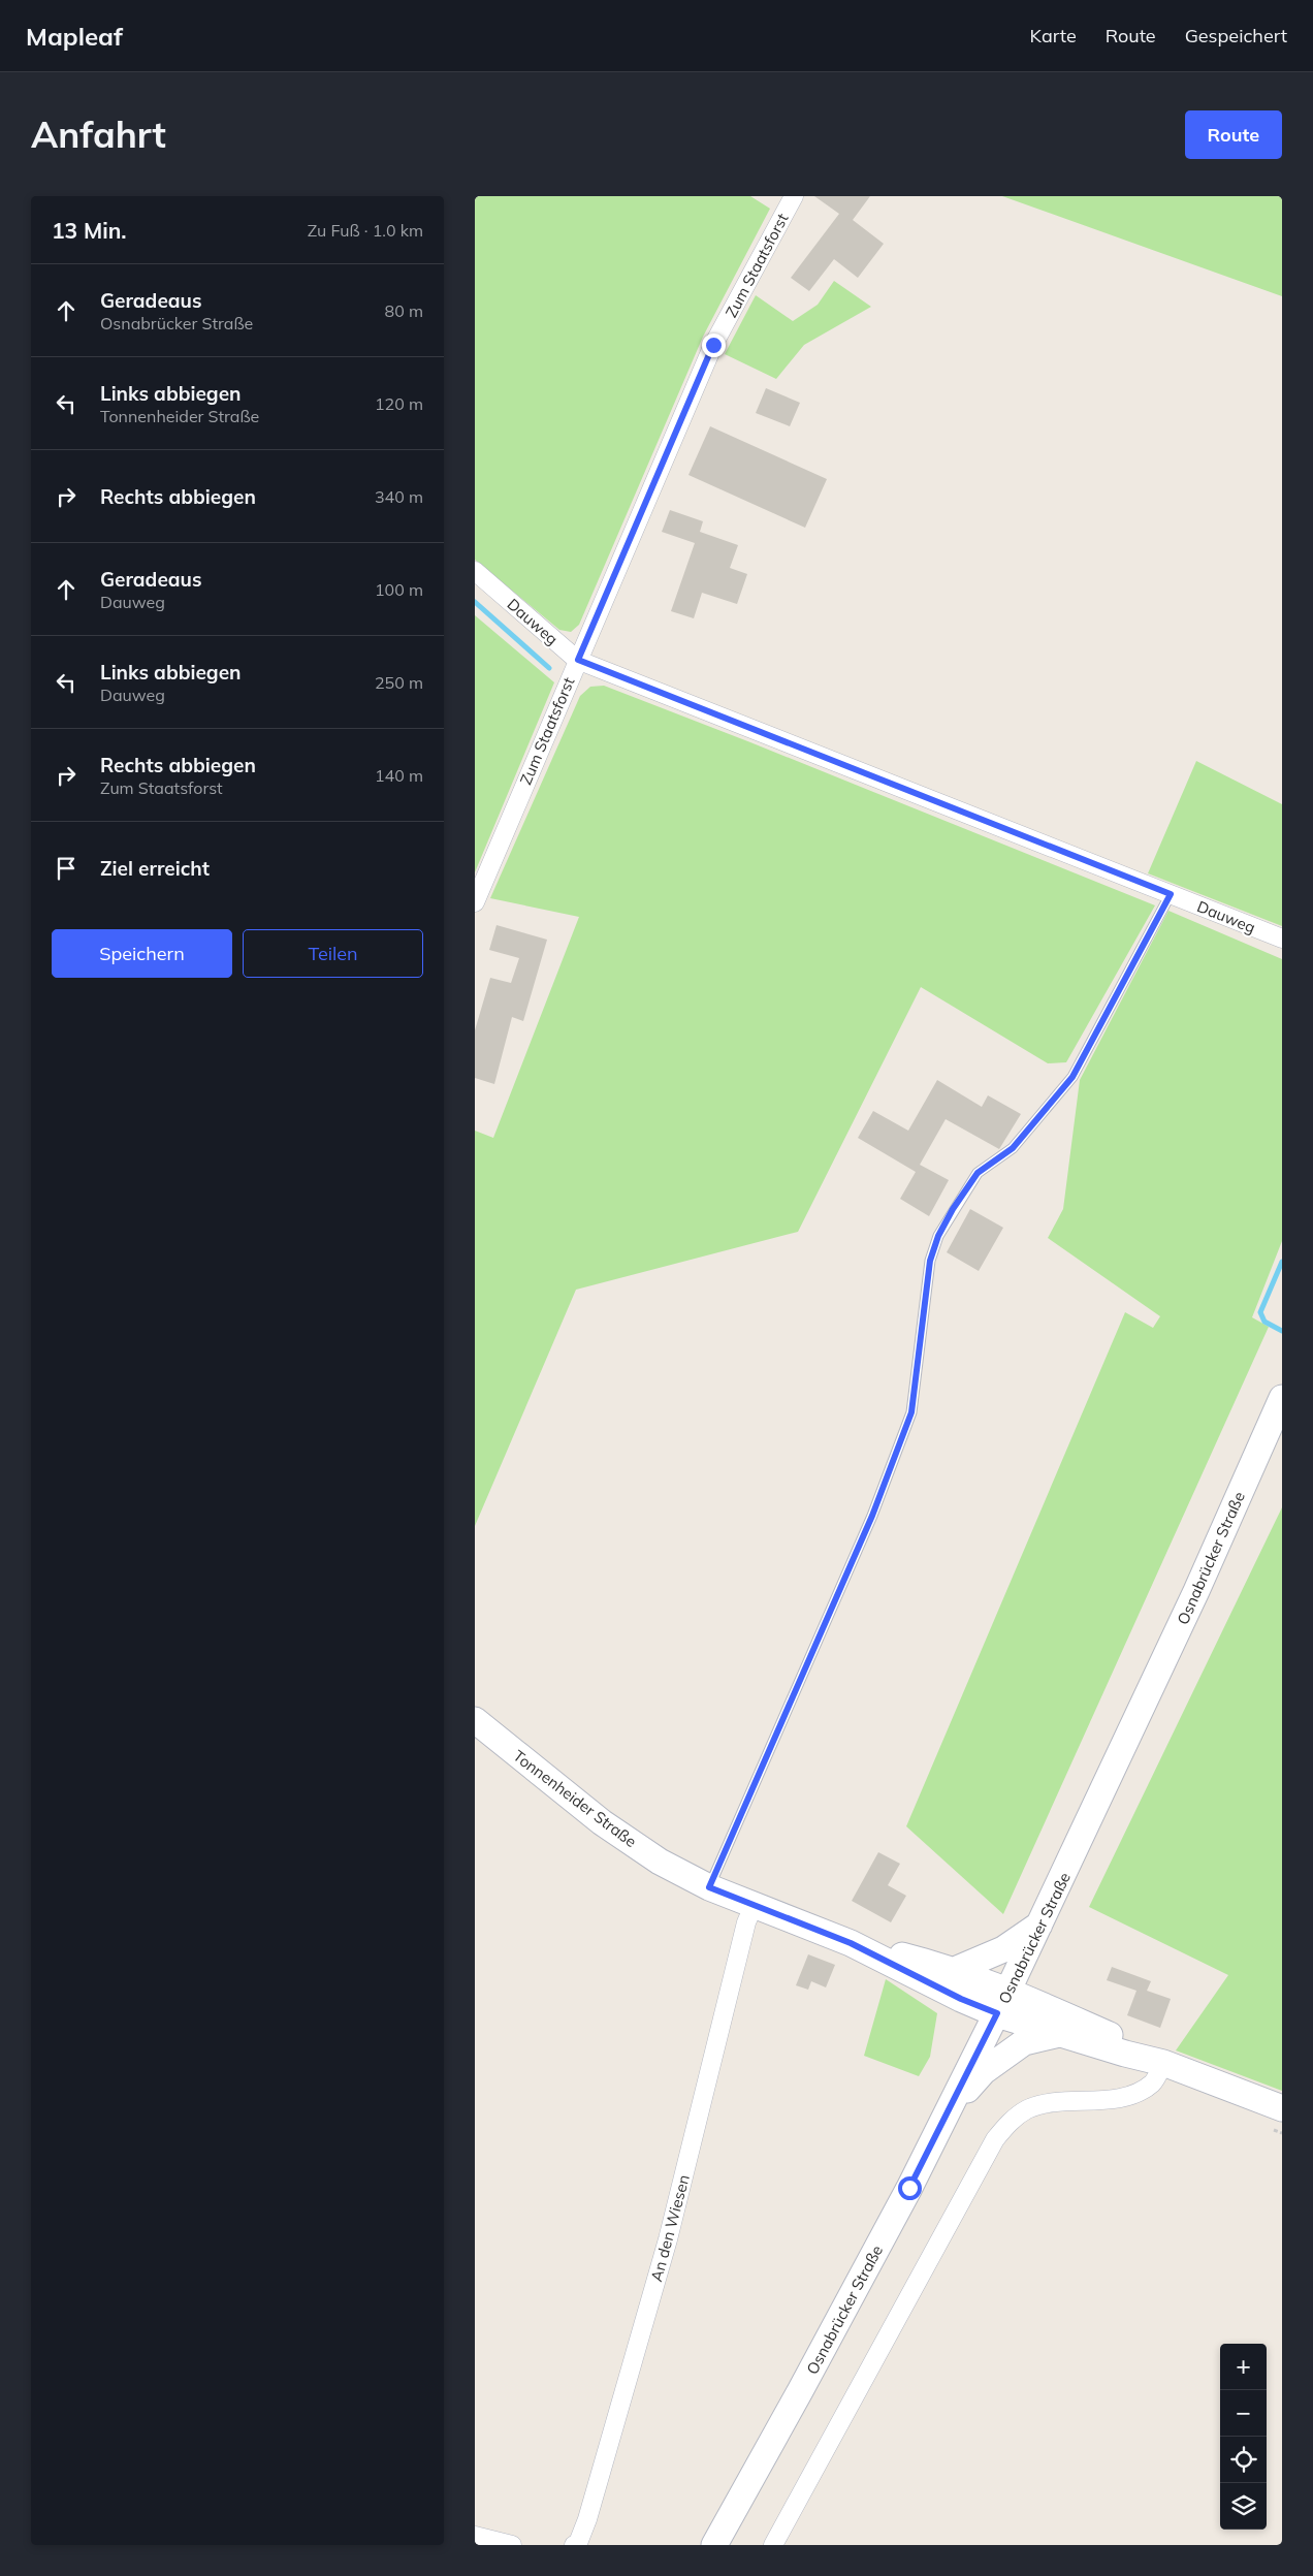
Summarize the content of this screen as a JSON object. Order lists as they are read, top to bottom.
{
  "streets": {
    "main road": ["Osnabrücker Straße", "Tonnenheider Straße"],
    "street": ["Zum Staatsforst", "Dauweg", "An den Wiesen"]
  },
  "crossings": [
    ["Zum Staatsforst", "Dauweg"],
    ["Osnabrücker Straße", "Tonnenheider Straße"],
    ["Tonnenheider Straße", "An den Wiesen"]
  ],
  "page": {
    "header": "Mapleaf",
    "nav": ["Karte", "Route", "Gespeichert"],
    "buttons": [
      "Route",
      ["Speichern", "Teilen"]
    ],
    "title": "Anfahrt",
    "heading": ["13 Min.", "Zu Fuß · 1.0 km"],
    "list": [
      ["Geradeaus", "Osnabrücker Straße", "80 m"],
      ["Links abbiegen", "Tonnenheider Straße", "120 m"],
      ["Rechts abbiegen", "340 m"],
      ["Geradeaus", "Dauweg", "100 m"],
      ["Links abbiegen", "Dauweg", "250 m"],
      ["Rechts abbiegen", "Zum Staatsforst", "140 m"],
      "Ziel erreicht"
    ],
    "map_buttons": ["+", "−"]
  }
}
